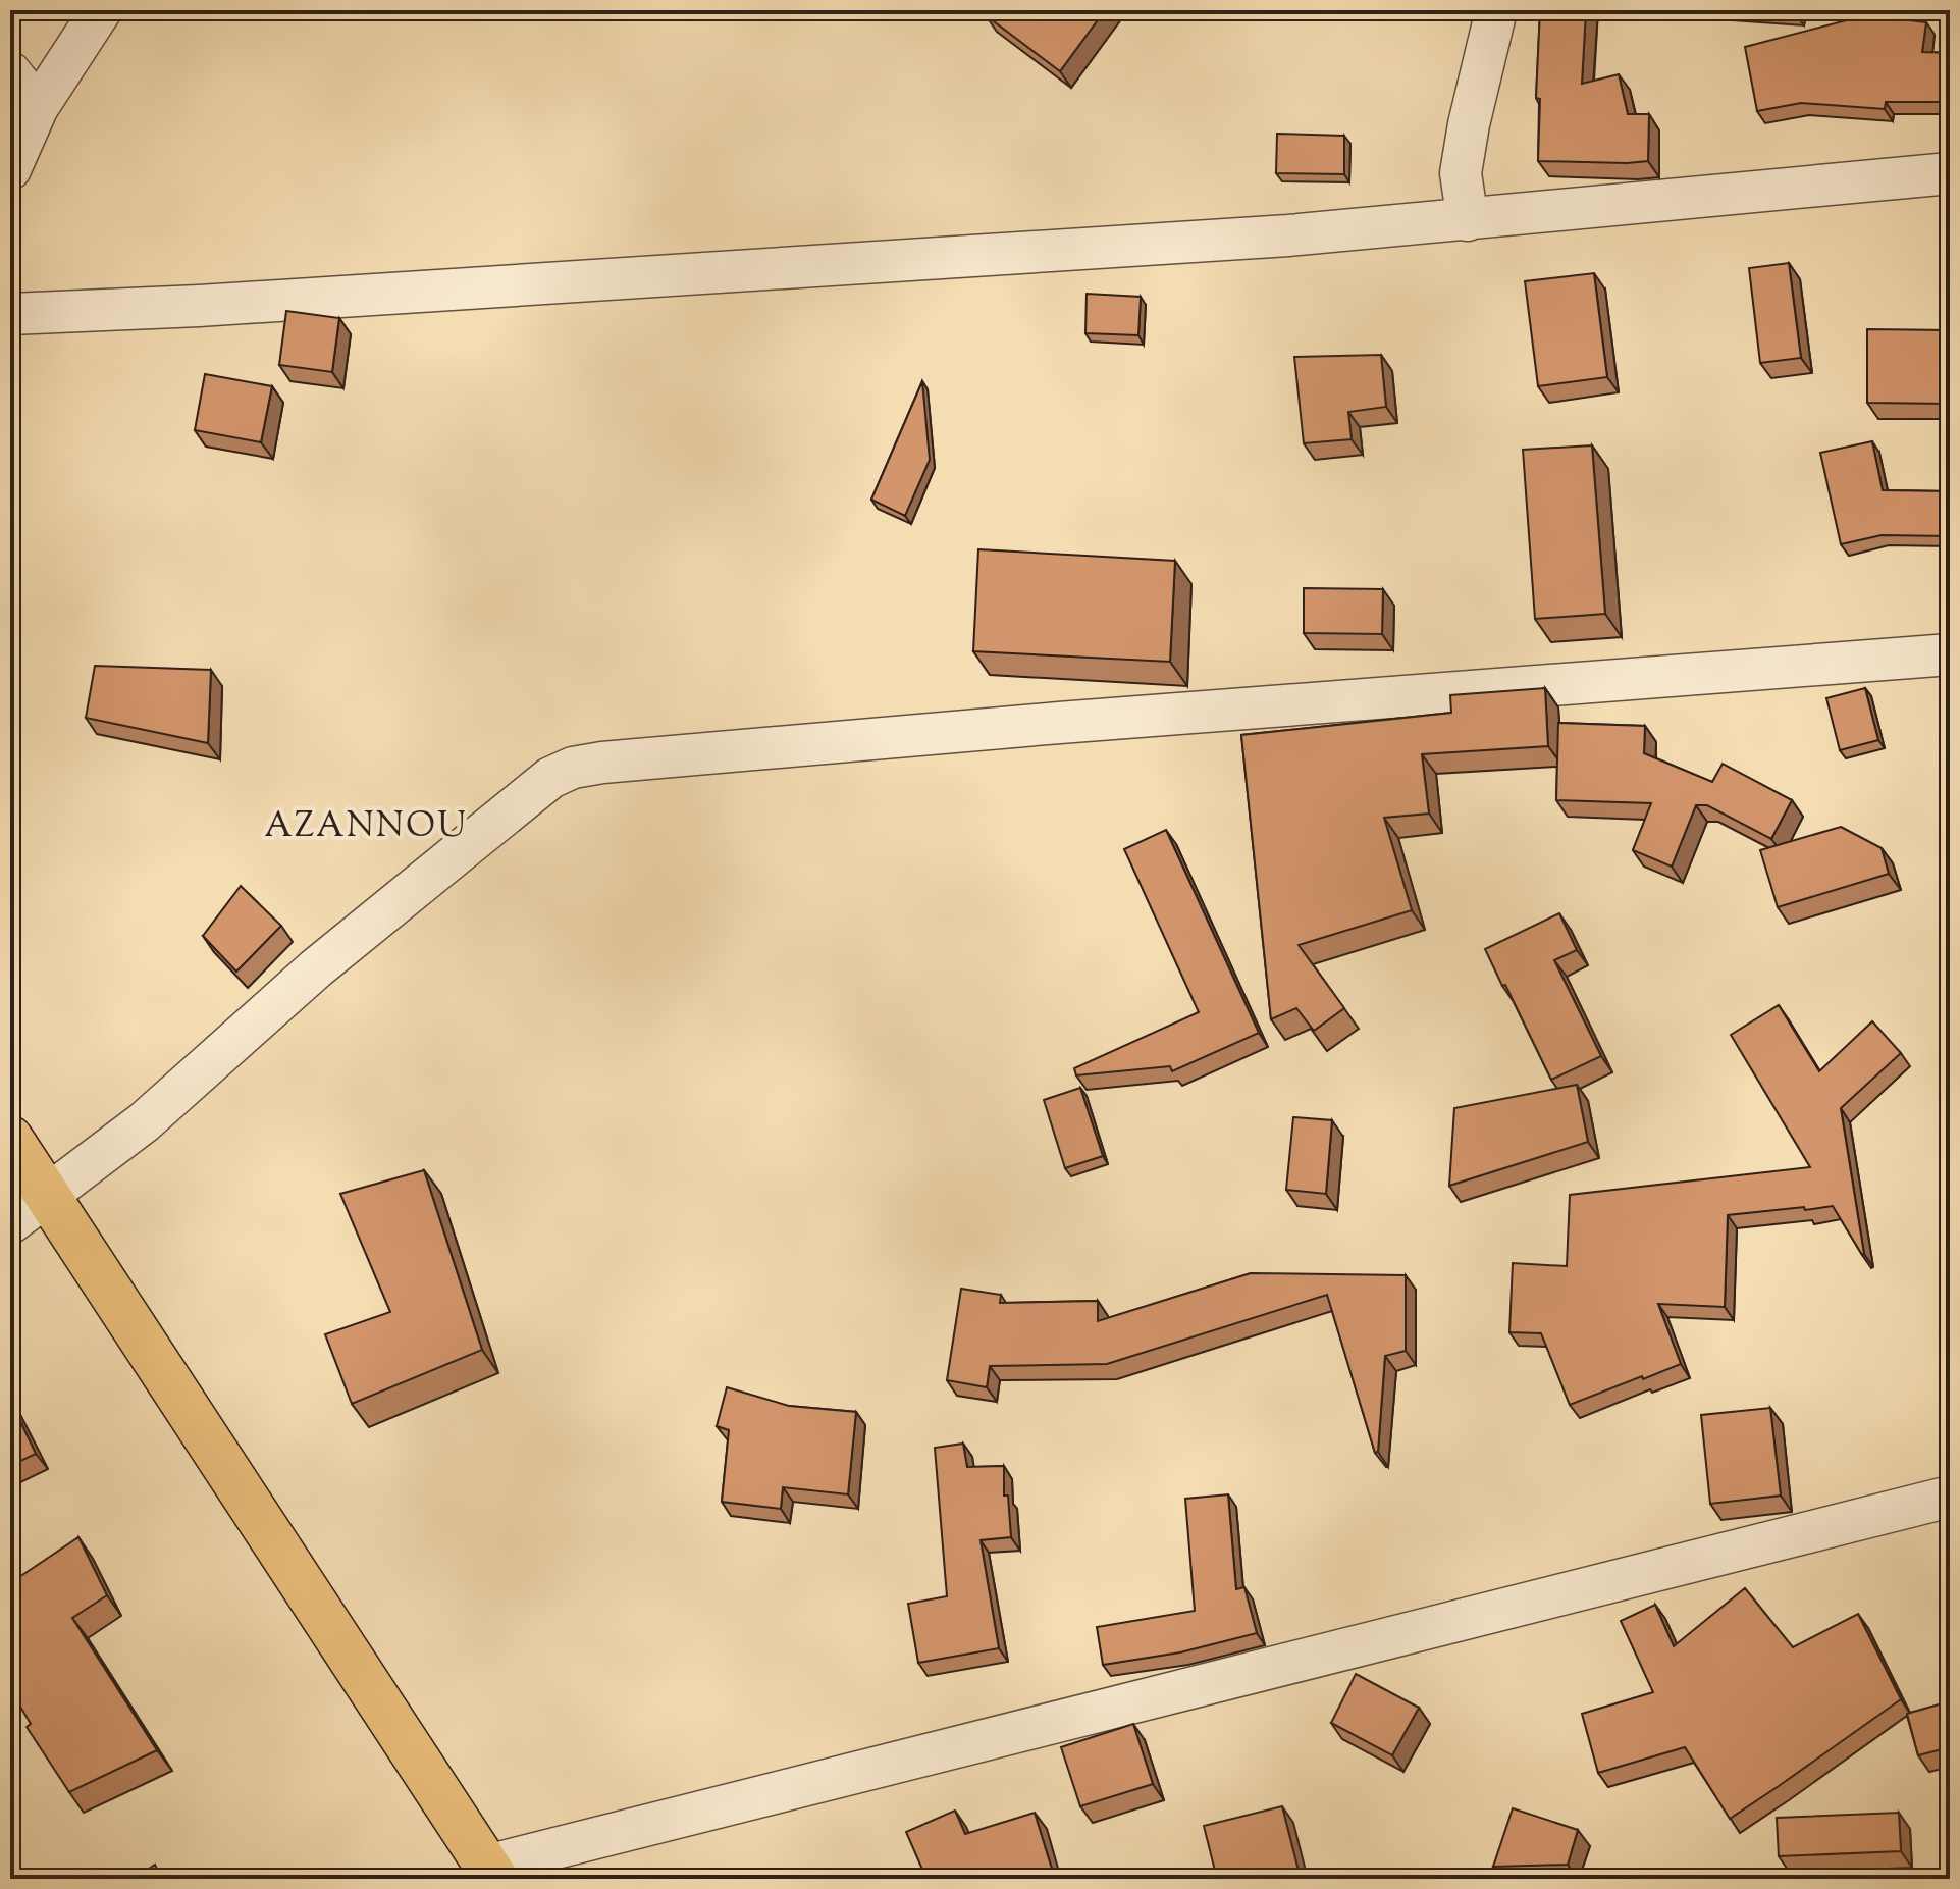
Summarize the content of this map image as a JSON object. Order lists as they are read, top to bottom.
{
  "districts": ["AZANNOU"]
}
